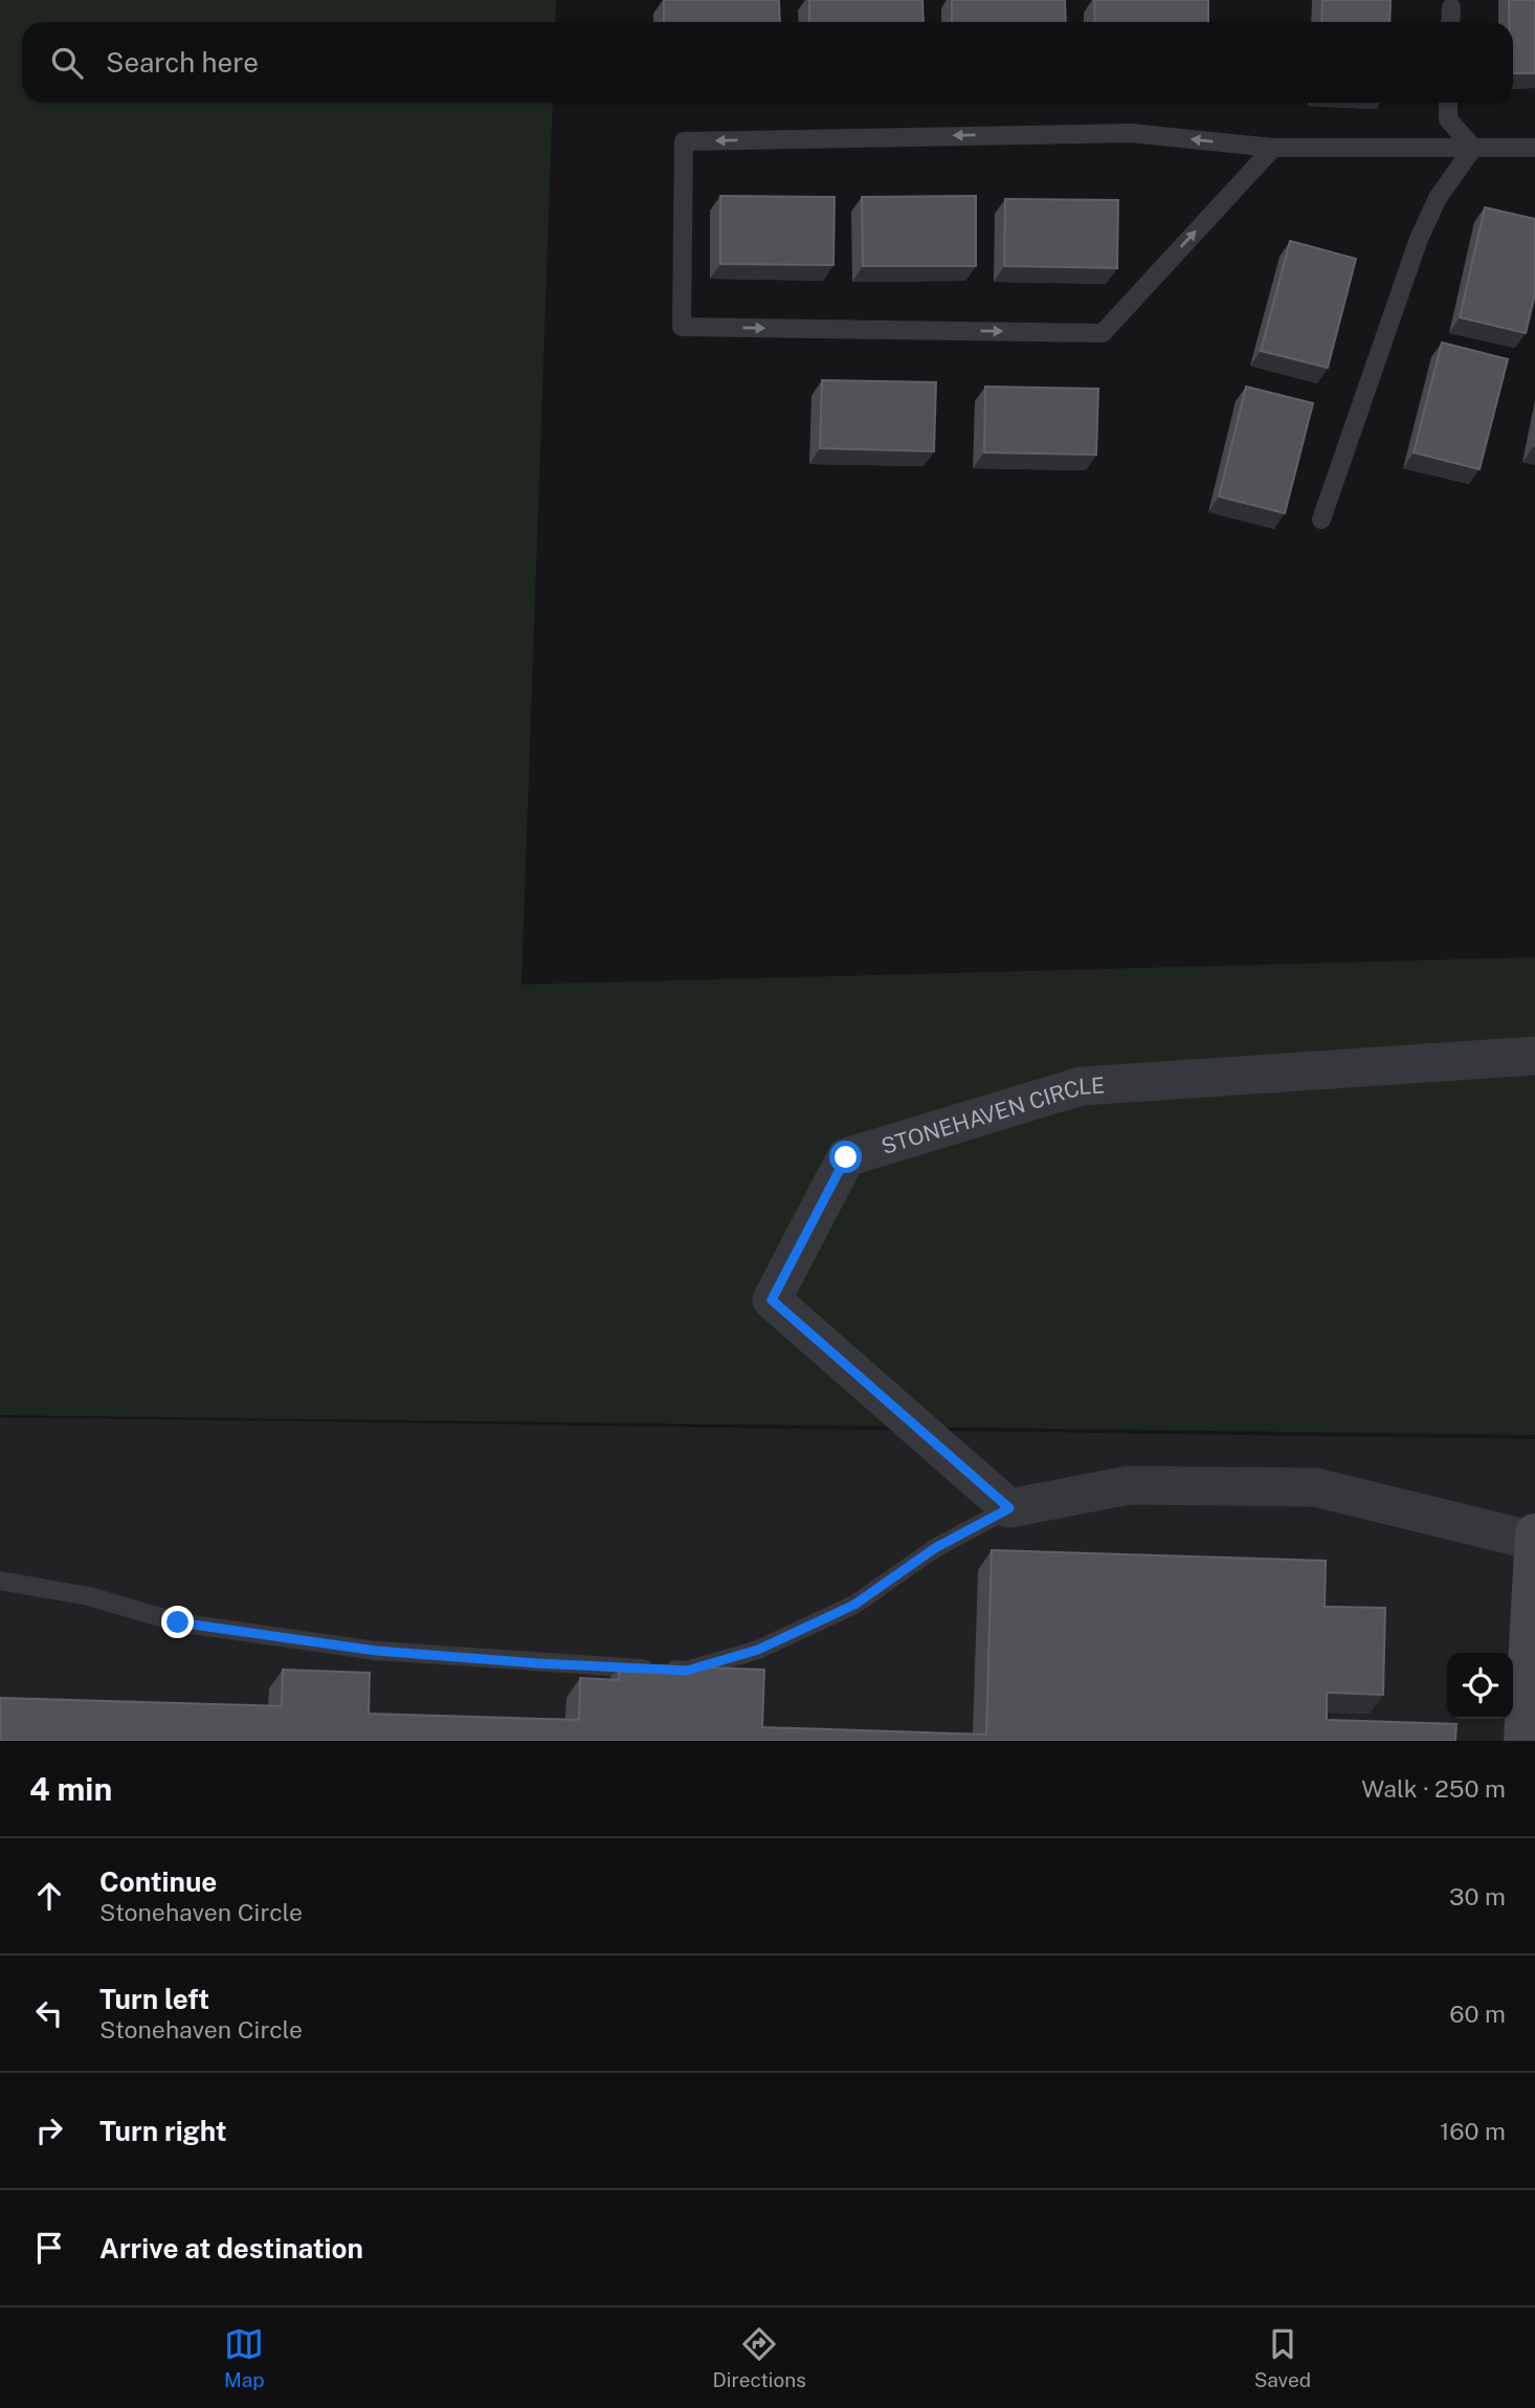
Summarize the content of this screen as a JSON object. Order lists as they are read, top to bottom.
{
  "streets": {
    "street": ["STONEHAVEN CIRCLE"]
  },
  "page": {
    "search": "Search here",
    "heading": ["4 min", "Walk · 250 m"],
    "list": [
      ["Continue", "Stonehaven Circle", "30 m"],
      ["Turn left", "Stonehaven Circle", "60 m"],
      ["Turn right", "160 m"],
      "Arrive at destination"
    ],
    "nav": ["Map", "Directions", "Saved"]
  }
}
